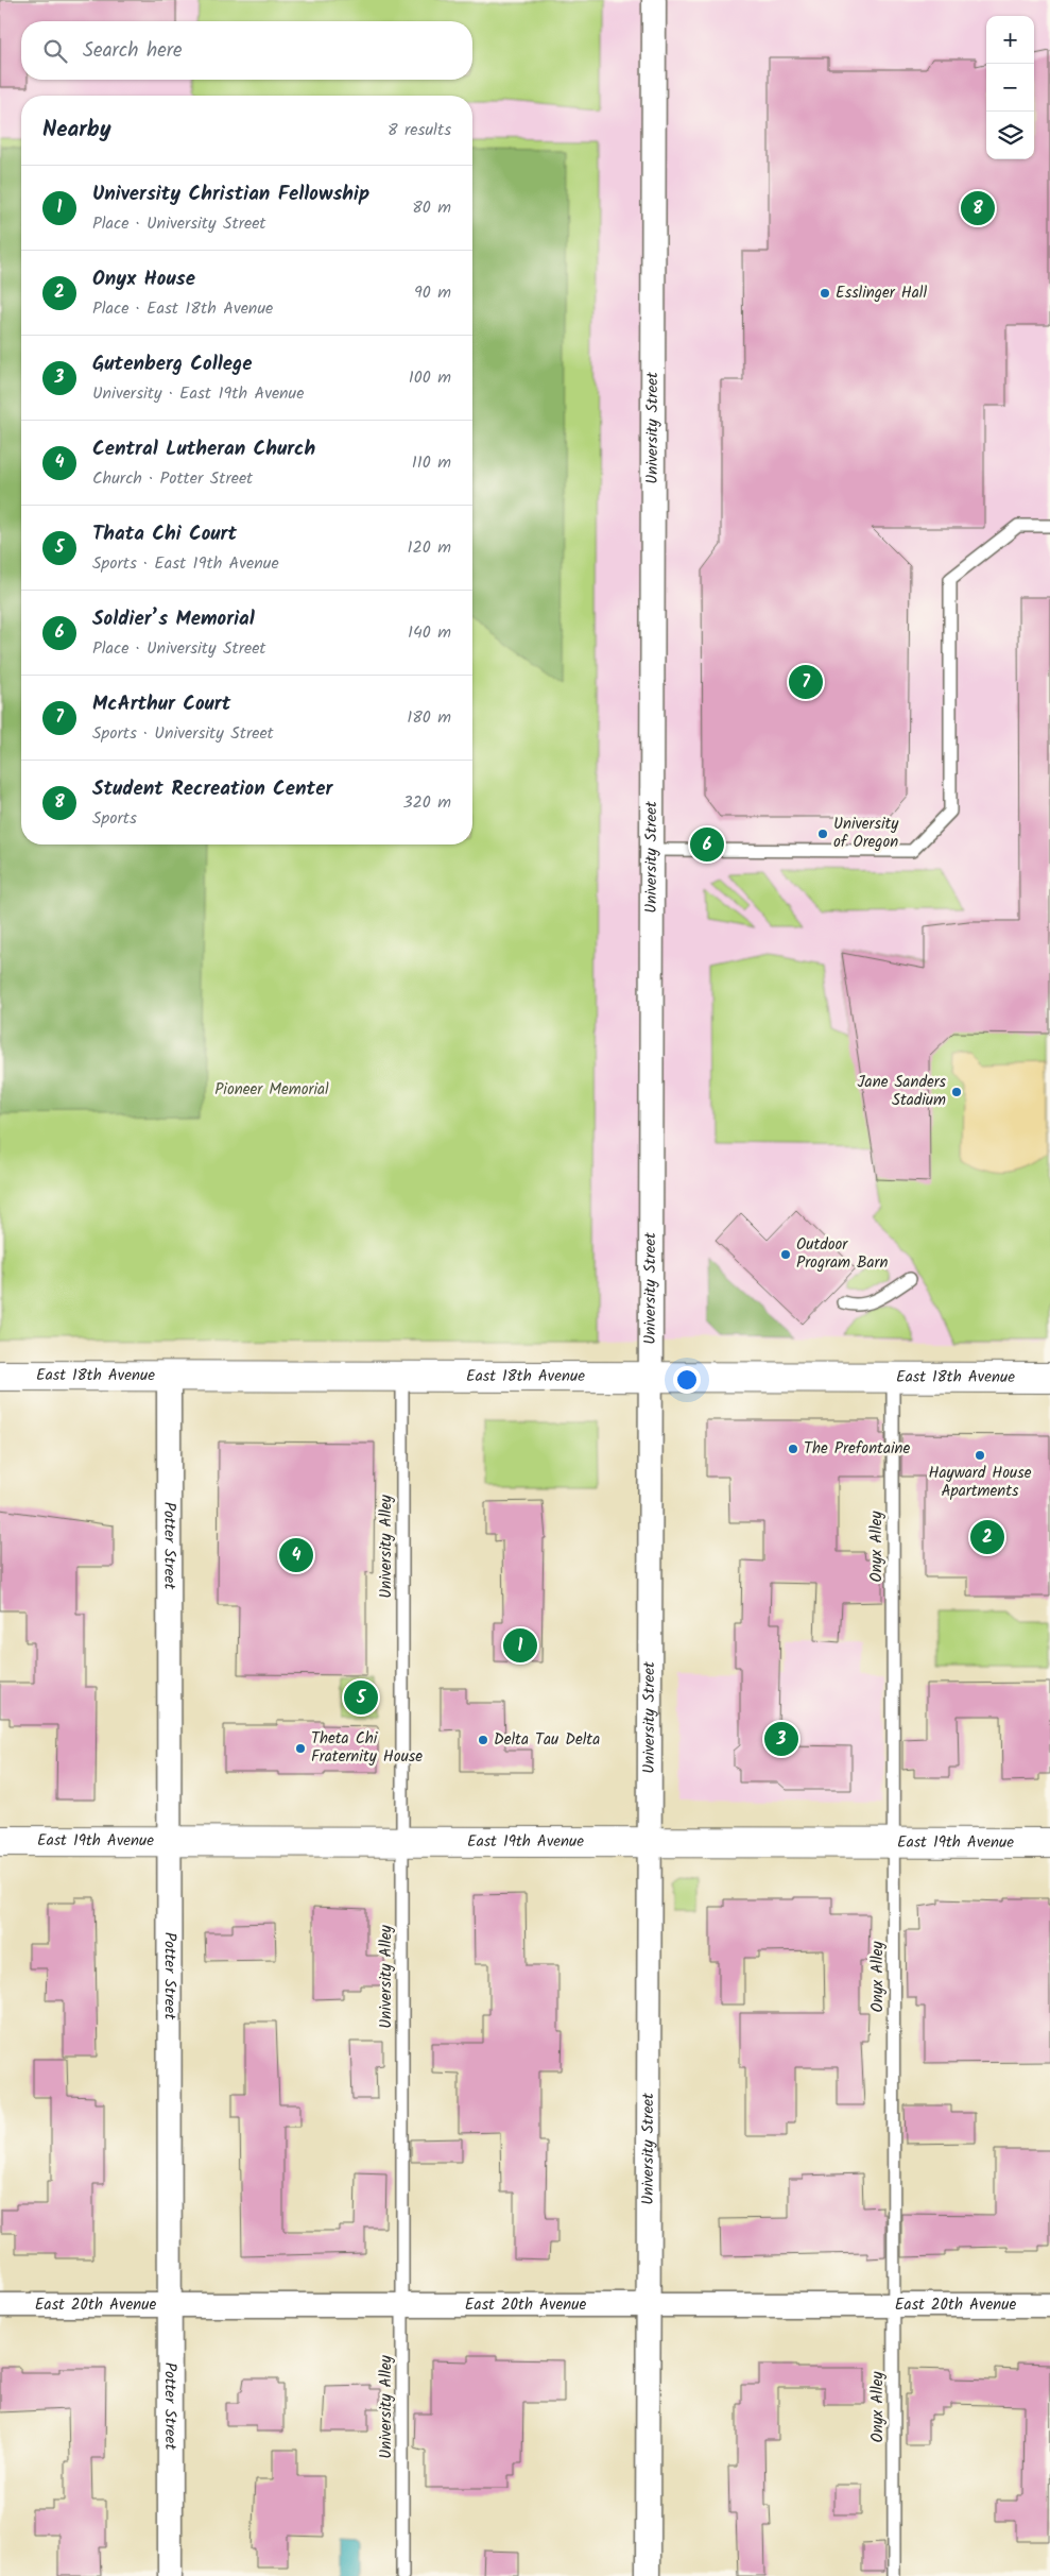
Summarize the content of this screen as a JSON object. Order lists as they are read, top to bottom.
{
  "streets": {
    "street": [
      "University Street",
      "East 18th Avenue",
      "Potter Street",
      "East 19th Avenue",
      "East 20th Avenue"
    ],
    "lane": ["University Alley", "Onyx Alley"]
  },
  "crossings": [
    ["University Street", "East 18th Avenue"],
    ["University Street", "East 19th Avenue"],
    ["University Street", "East 20th Avenue"],
    ["East 18th Avenue", "Potter Street"],
    ["East 18th Avenue", "University Alley"],
    ["East 18th Avenue", "Onyx Alley"],
    ["Potter Street", "East 19th Avenue"],
    ["Potter Street", "East 20th Avenue"],
    ["University Alley", "East 19th Avenue"],
    ["University Alley", "East 20th Avenue"],
    ["Onyx Alley", "East 19th Avenue"],
    ["Onyx Alley", "East 20th Avenue"]
  ],
  "parks": ["Pioneer Memorial"],
  "places": [
    "Esslinger Hall",
    "University of Oregon",
    "Jane Sanders Stadium",
    "Outdoor Program Barn",
    "The Prefontaine",
    "Hayward House Apartments",
    "Delta Tau Delta",
    "Theta Chi Fraternity House"
  ],
  "page": {
    "map_buttons": ["+", "−"],
    "search": "Search here",
    "heading": ["Nearby", "8 results"],
    "list": [
      {
        "mark": "1",
        "name": "University Christian Fellowship",
        "note": "Place · University Street",
        "value": "80 m"
      },
      {
        "mark": "2",
        "name": "Onyx House",
        "note": "Place · East 18th Avenue",
        "value": "90 m"
      },
      {
        "mark": "3",
        "name": "Gutenberg College",
        "note": "University · East 19th Avenue",
        "value": "100 m"
      },
      {
        "mark": "4",
        "name": "Central Lutheran Church",
        "note": "Church · Potter Street",
        "value": "110 m"
      },
      {
        "mark": "5",
        "name": "Thata Chi Court",
        "note": "Sports · East 19th Avenue",
        "value": "120 m"
      },
      {
        "mark": "6",
        "name": "Soldier’s Memorial",
        "note": "Place · University Street",
        "value": "140 m"
      },
      {
        "mark": "7",
        "name": "McArthur Court",
        "note": "Sports · University Street",
        "value": "180 m"
      },
      {
        "mark": "8",
        "name": "Student Recreation Center",
        "note": "Sports",
        "value": "320 m"
      }
    ],
    "pins": [
      "8",
      "7",
      "6",
      "2",
      "4",
      "1",
      "5",
      "3"
    ]
  }
}
